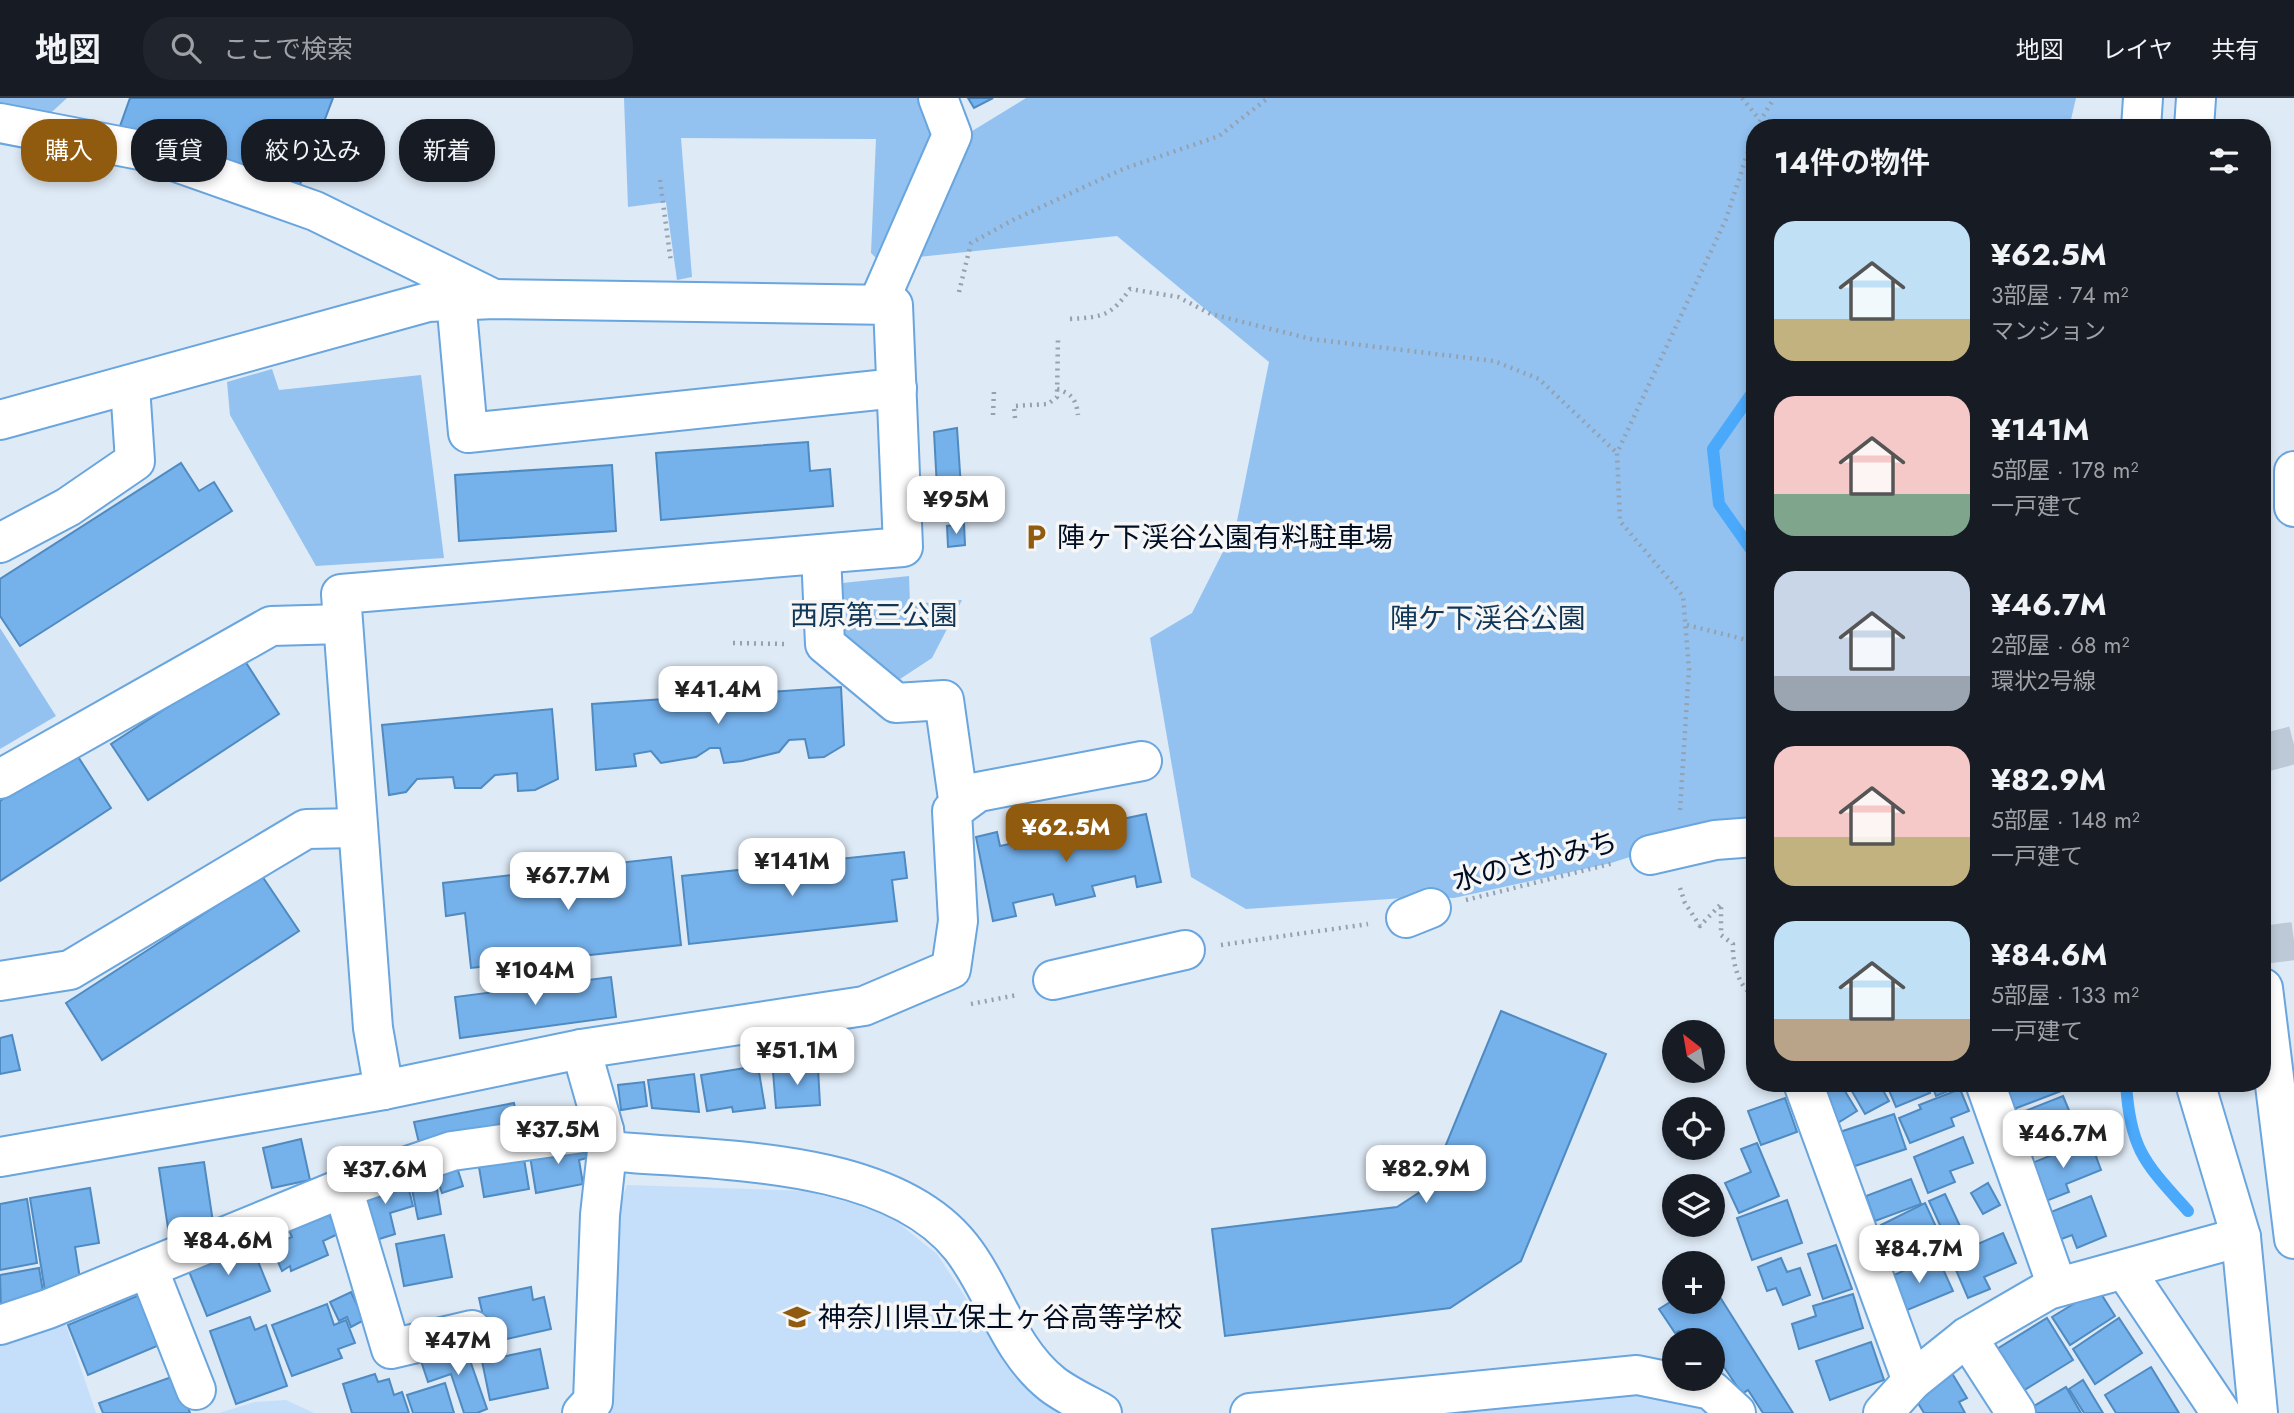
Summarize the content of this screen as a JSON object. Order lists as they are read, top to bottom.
{
  "streets": {
    "path": ["水のさかみち"]
  },
  "parks": ["西原第三公園", "陣ケ下渓谷公園"],
  "places": {
    "parking": ["陣ヶ下渓谷公園有料駐車場"],
    "school or university": ["神奈川県立保土ヶ谷高等学校"]
  },
  "north": "top left",
  "page": {
    "header": "地図",
    "search": "ここで検索",
    "nav": ["地図", "レイヤ", "共有"],
    "chip": [
      "購入",
      "賃貸",
      "絞り込み",
      "新着"
    ],
    "heading": "14件の物件",
    "list": [
      {
        "name": "¥62.5M",
        "note": "3部屋 · 74 m² · マンション"
      },
      {
        "name": "¥141M",
        "note": "5部屋 · 178 m² · 一戸建て"
      },
      {
        "name": "¥46.7M",
        "note": "2部屋 · 68 m² · 環状2号線"
      },
      {
        "name": "¥82.9M",
        "note": "5部屋 · 148 m² · 一戸建て"
      },
      {
        "name": "¥84.6M",
        "note": "5部屋 · 133 m² · 一戸建て"
      }
    ],
    "price": [
      "¥95M",
      "¥41.4M",
      "¥62.5M",
      "¥141M",
      "¥67.7M",
      "¥104M",
      "¥51.1M",
      "¥37.5M",
      "¥46.7M",
      "¥82.9M",
      "¥37.6M",
      "¥84.6M",
      "¥84.7M",
      "¥47M"
    ],
    "map_buttons": ["+", "−"]
  }
}
